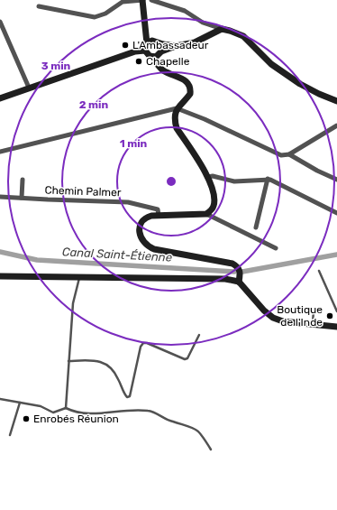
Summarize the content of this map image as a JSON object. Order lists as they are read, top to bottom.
{
  "streets": {
    "street": ["Chemin Palmer"]
  },
  "water": ["Canal Saint-Étienne"],
  "places": [
    "L'Ambassadeur",
    "Chapelle",
    "Boutique de l'Inde",
    "Enrobés Réunion"
  ],
  "rings": ["3 min", "2 min", "1 min"]
}
